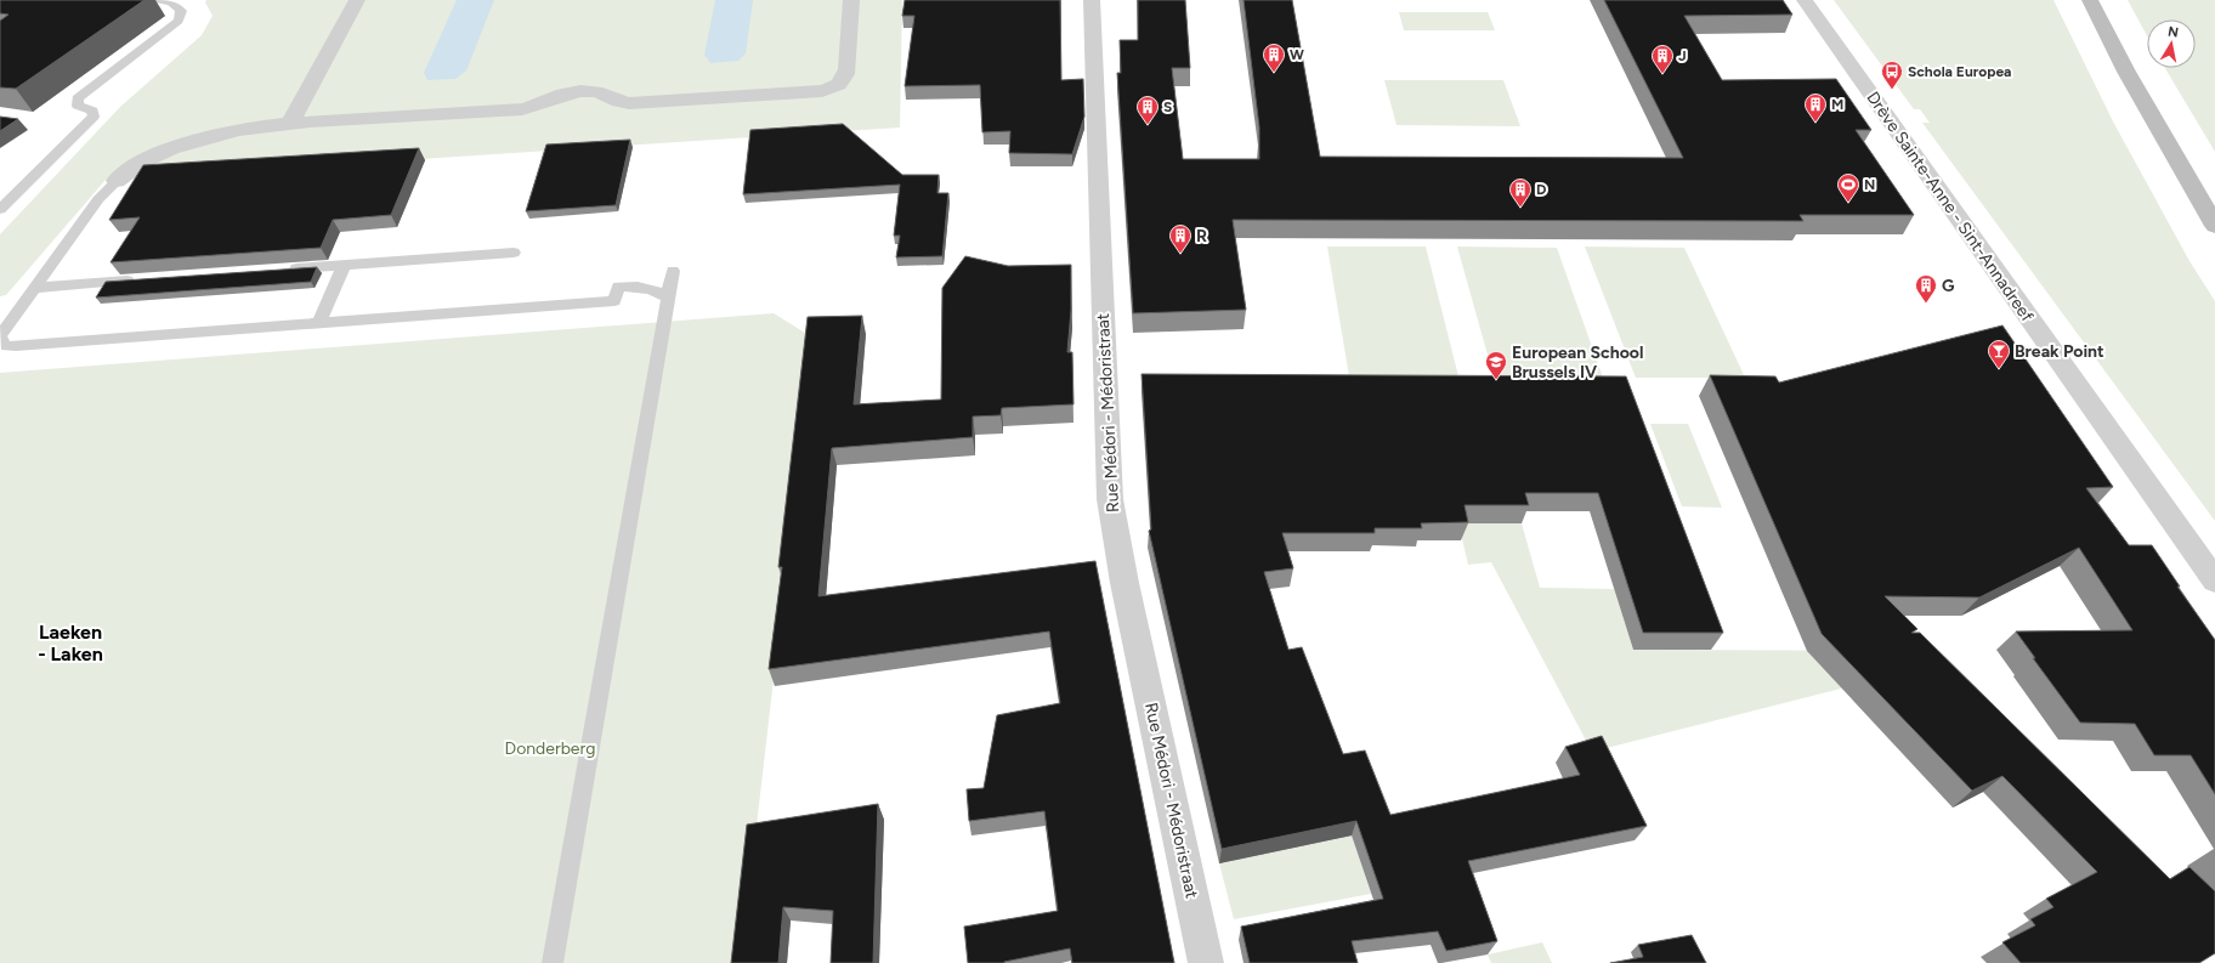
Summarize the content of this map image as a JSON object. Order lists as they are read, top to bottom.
{
  "streets": {
    "street": ["Drève Sainte-Anne - Sint-Annadreef", "Rue Médori - Médoristraat"]
  },
  "districts": ["Laeken - Laken"],
  "parks": ["Donderberg"],
  "places": {
    "building": [
      "W",
      "J",
      "M",
      "S",
      "D",
      "R",
      "G"
    ],
    "bus stop": ["Schola Europea"],
    "sports": ["N"],
    "bar": ["Break Point"],
    "school or university": ["European School Brussels IV"]
  },
  "north": "top"
}
